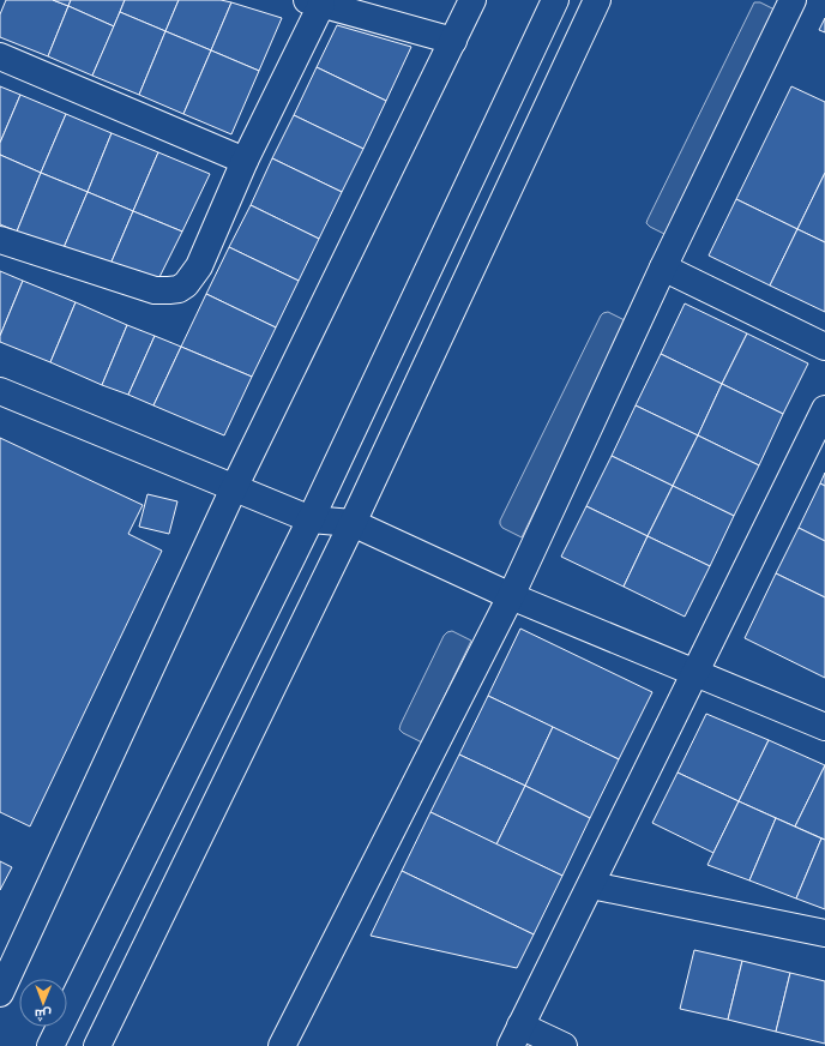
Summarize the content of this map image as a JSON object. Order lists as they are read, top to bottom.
{
  "north": "bottom"
}
